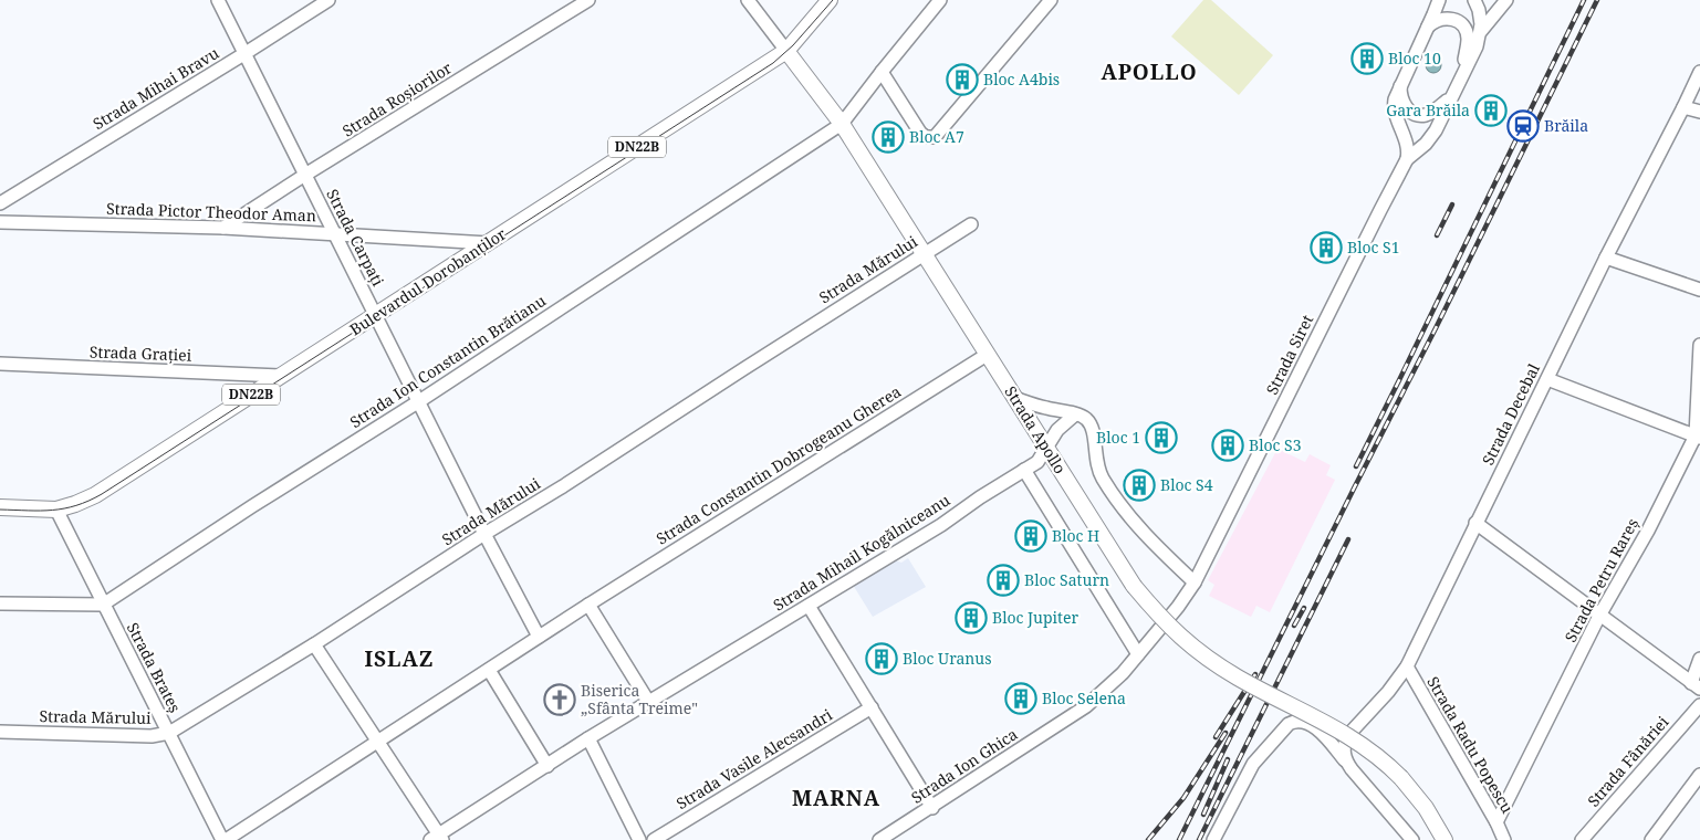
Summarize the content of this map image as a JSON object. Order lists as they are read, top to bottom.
{
  "streets": {
    "main road": ["DN22B", "Bulevardul Dorobanților", "Strada Apollo"],
    "street": [
      "Strada Mihai Bravu",
      "Strada Roșiorilor",
      "Strada Pictor Theodor Aman",
      "Strada Carpați",
      "Strada Mărului",
      "Strada Grației",
      "Strada Siret",
      "Strada Ion Constantin Brătianu",
      "Strada Decebal",
      "Strada Constantin Dobrogeanu Gherea",
      "Strada Mihail Kogălniceanu",
      "Strada Petru Rareș",
      "Strada Brateș",
      "Strada Radu Popescu",
      "Strada Vasile Alecsandri",
      "Strada Fânăriei",
      "Strada Ion Ghica"
    ]
  },
  "crossings": [
    ["Strada Mihai Bravu", "Strada Carpați"],
    ["Strada Roșiorilor", "Strada Pictor Theodor Aman"],
    ["Strada Roșiorilor", "Strada Carpați"],
    ["Strada Pictor Theodor Aman", "Strada Carpați"],
    ["Strada Pictor Theodor Aman", "Bulevardul Dorobanților"],
    ["Strada Carpați", "Strada Mărului"],
    ["Strada Carpați", "Bulevardul Dorobanților"],
    ["Strada Carpați", "Strada Ion Constantin Brătianu"],
    ["Strada Carpați", "Strada Constantin Dobrogeanu Gherea"],
    ["Strada Mărului", "Strada Apollo"],
    ["Strada Mărului", "Strada Brateș"],
    ["Bulevardul Dorobanților", "Strada Grației"],
    ["Bulevardul Dorobanților", "Strada Apollo"],
    ["Bulevardul Dorobanților", "Strada Brateș"],
    ["Strada Siret", "Strada Ion Ghica"],
    ["Strada Ion Constantin Brătianu", "Strada Apollo"],
    ["Strada Ion Constantin Brătianu", "Strada Brateș"],
    ["Strada Decebal", "Strada Radu Popescu"],
    ["Strada Apollo", "Strada Constantin Dobrogeanu Gherea"],
    ["Strada Apollo", "Strada Mihail Kogălniceanu"],
    ["Strada Petru Rareș", "Strada Radu Popescu"]
  ],
  "districts": ["APOLLO", "ISLAZ", "MARNA"],
  "places": {
    "building": [
      "Bloc 10",
      "Bloc A4bis",
      "Gara Brăila",
      "Bloc A7",
      "Bloc S1",
      "Bloc 1",
      "Bloc S3",
      "Bloc S4",
      "Bloc H",
      "Bloc Saturn",
      "Bloc Jupiter",
      "Bloc Uranus",
      "Bloc Selena"
    ],
    "station": ["Brăila"],
    "church": ["Biserica „Sfânta Treime\""]
  }
}
